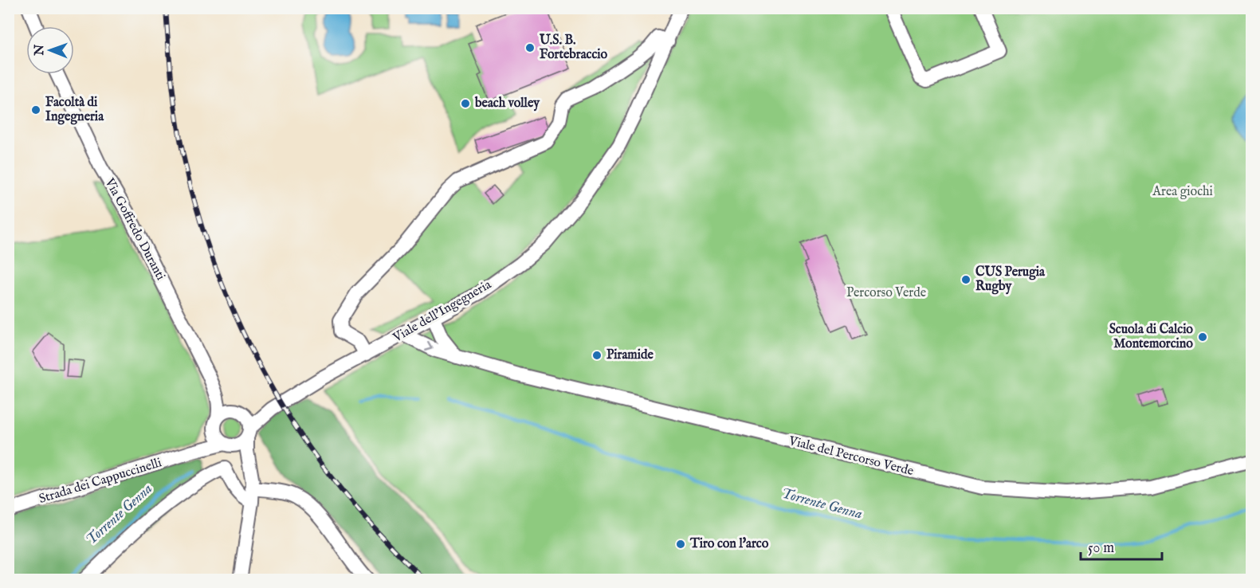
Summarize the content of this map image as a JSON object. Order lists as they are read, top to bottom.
{
  "streets": {
    "street": [
      "Via Goffredo Duranti",
      "Viale dell'Ingegneria",
      "Viale del Percorso Verde",
      "Strada dei Cappuccinelli"
    ]
  },
  "crossings": [
    ["Via Goffredo Duranti", "Viale dell'Ingegneria"],
    ["Via Goffredo Duranti", "Strada dei Cappuccinelli"],
    ["Viale dell'Ingegneria", "Viale del Percorso Verde"],
    ["Viale dell'Ingegneria", "Strada dei Cappuccinelli"]
  ],
  "water": ["Torrente Genna"],
  "parks": ["Area giochi", "Percorso Verde"],
  "places": [
    "U.S. B. Fortebraccio",
    "beach volley",
    "Facoltà di Ingegneria",
    "CUS Perugia Rugby",
    "Scuola di Calcio Montemorcino",
    "Piramide",
    "Tiro con l'arco"
  ],
  "scale_bar": "50 m",
  "north": "left"
}
